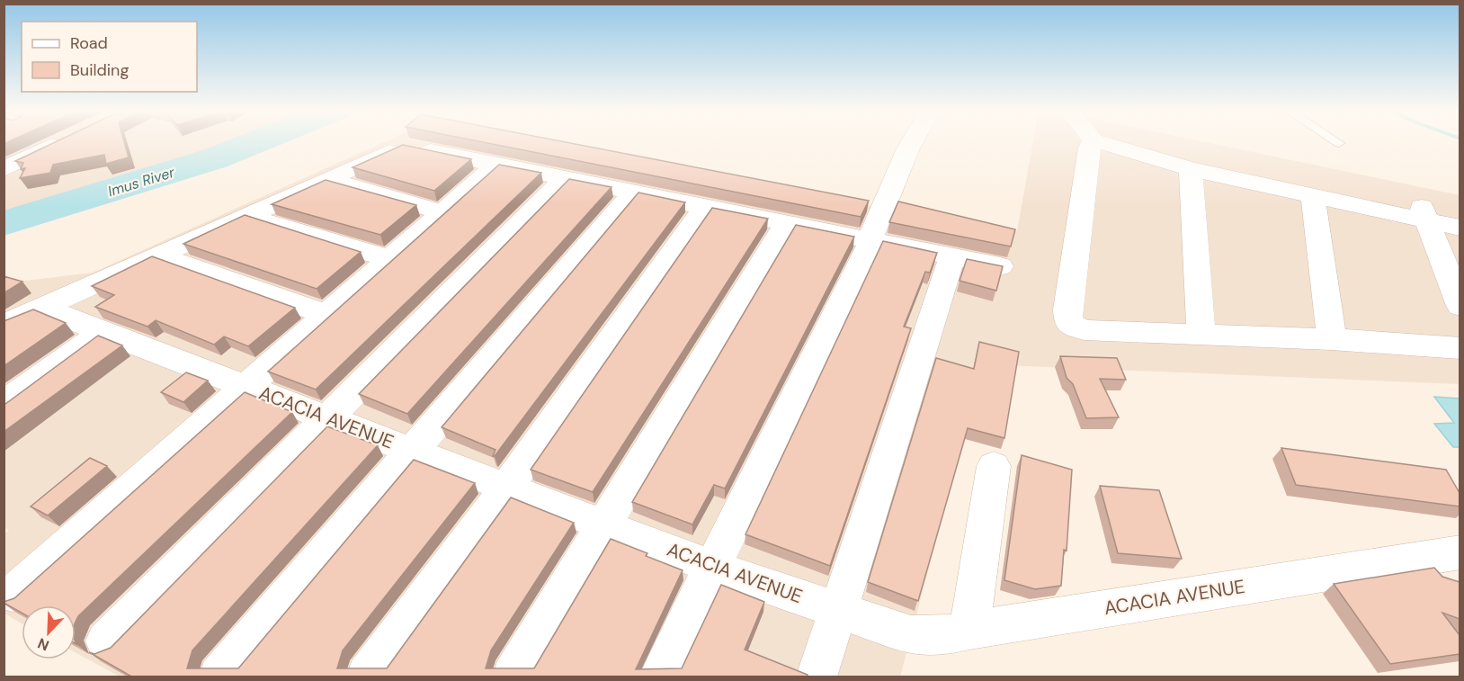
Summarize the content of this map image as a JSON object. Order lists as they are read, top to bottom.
{
  "streets": {
    "street": ["ACACIA AVENUE"]
  },
  "water": ["Imus River"],
  "legend": ["Road", "Building"],
  "north": "bottom left"
}
